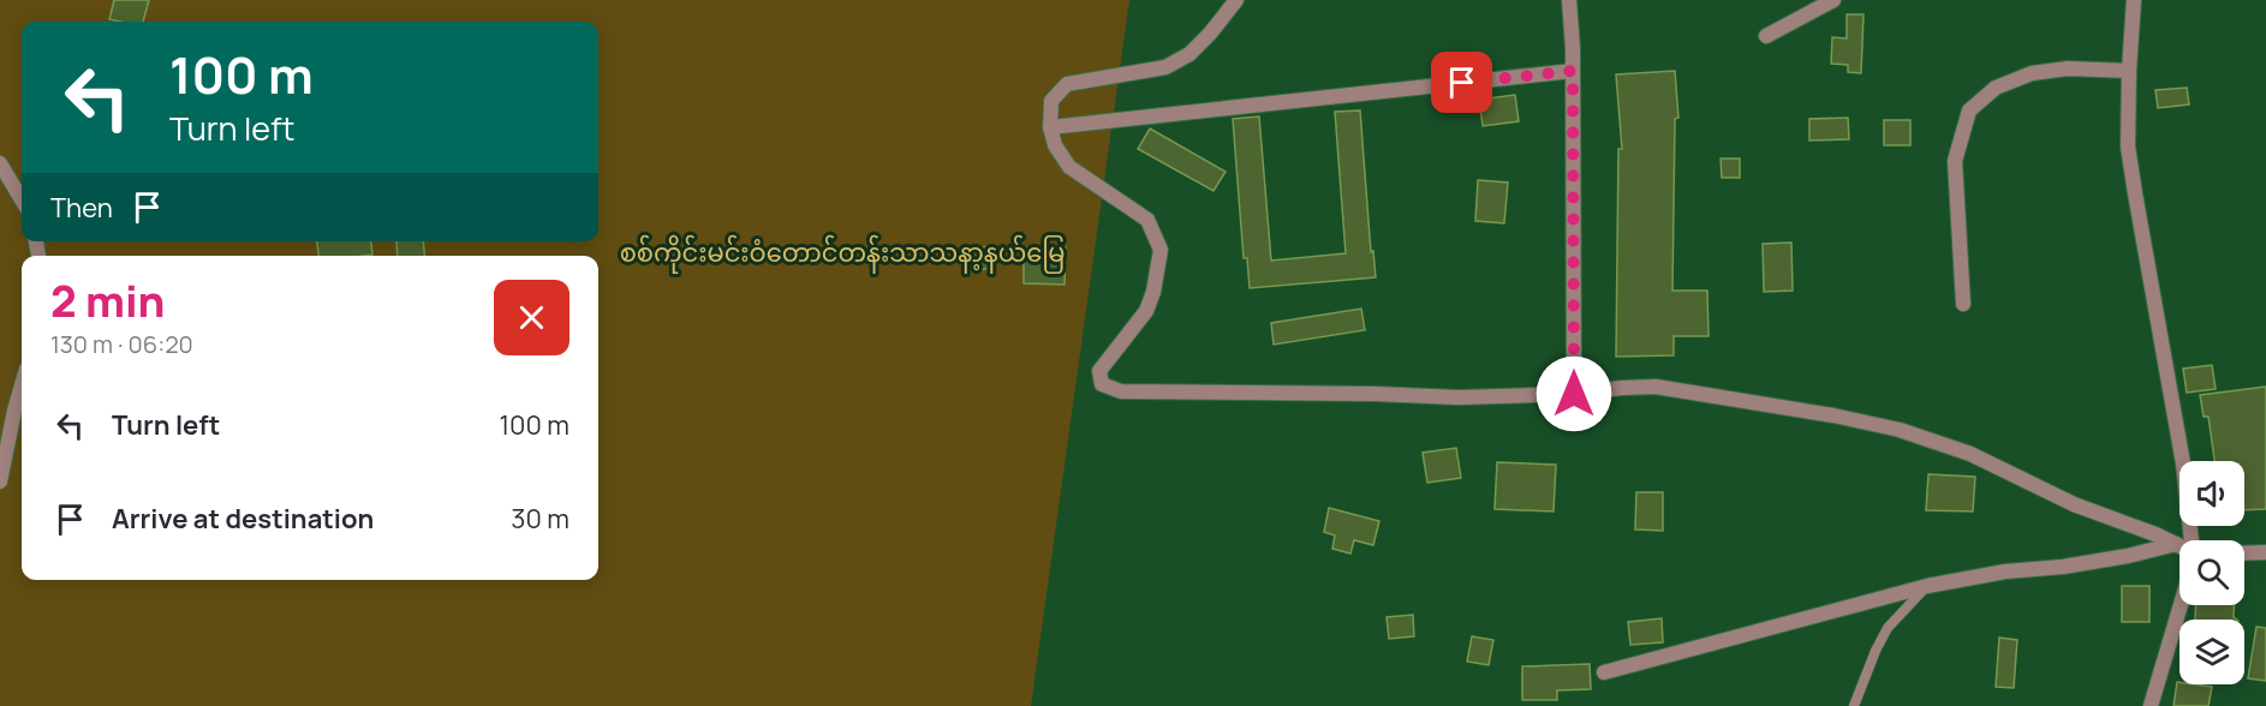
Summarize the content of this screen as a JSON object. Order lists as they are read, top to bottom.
{
  "parks": ["စစ်ကိုင်းမင်းဝံတောင်တန်းသာသနာ့နယ်မြေ"],
  "page": {
    "turn": ["100 m", "Turn left"],
    "then": "Then",
    "heading": ["2 min", "130 m · 06:20"],
    "list": [
      {
        "name": "Turn left",
        "value": "100 m"
      },
      {
        "name": "Arrive at destination",
        "value": "30 m"
      }
    ]
  }
}
